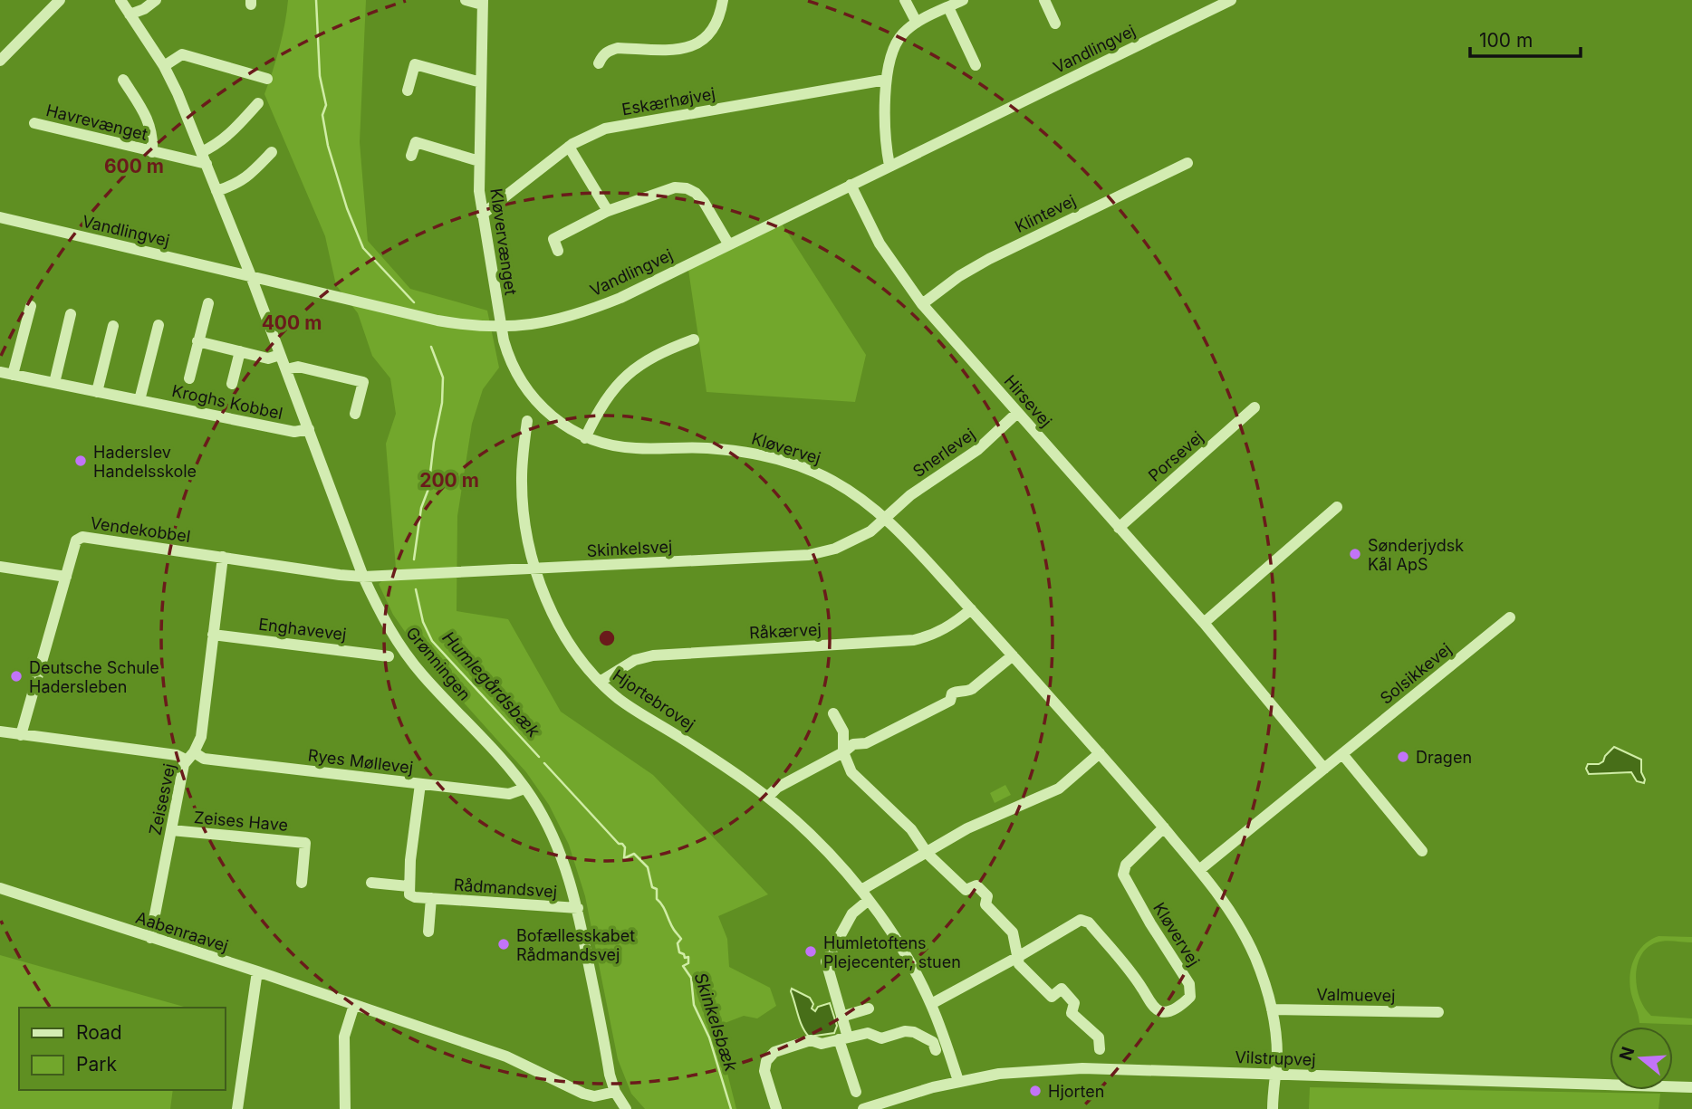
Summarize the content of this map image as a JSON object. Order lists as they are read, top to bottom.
{
  "streets": {
    "street": [
      "Vandlingvej",
      "Eskærhøjvej",
      "Havrevænget",
      "Klintevej",
      "Kløvervænget",
      "Hirsevej",
      "Kroghs Kobbel",
      "Kløvervej",
      "Snerlevej",
      "Porsevej",
      "Vendekobbel",
      "Skinkelsvej",
      "Enghavevej",
      "Råkærvej",
      "Grønningen",
      "Solsikkevej",
      "Hjortebrovej",
      "Ryes Møllevej",
      "Zeisesvej",
      "Zeises Have",
      "Rådmandsvej",
      "Aabenraavej",
      "Valmuevej",
      "Vilstrupvej"
    ]
  },
  "crossings": [
    ["Vandlingvej", "Kløvervænget"],
    ["Vandlingvej", "Hirsevej"],
    ["Vandlingvej", "Kløvervej"],
    ["Vandlingvej", "Grønningen"],
    ["Eskærhøjvej", "Kløvervænget"],
    ["Havrevænget", "Grønningen"],
    ["Klintevej", "Hirsevej"],
    ["Kløvervænget", "Kløvervej"],
    ["Hirsevej", "Snerlevej"],
    ["Hirsevej", "Porsevej"],
    ["Hirsevej", "Solsikkevej"],
    ["Kroghs Kobbel", "Grønningen"],
    ["Kløvervej", "Snerlevej"],
    ["Kløvervej", "Skinkelsvej"],
    ["Kløvervej", "Råkærvej"],
    ["Kløvervej", "Solsikkevej"],
    ["Kløvervej", "Valmuevej"],
    ["Kløvervej", "Vilstrupvej"],
    ["Snerlevej", "Skinkelsvej"],
    ["Vendekobbel", "Skinkelsvej"],
    ["Vendekobbel", "Grønningen"],
    ["Vendekobbel", "Ryes Møllevej"],
    ["Vendekobbel", "Zeisesvej"],
    ["Skinkelsvej", "Grønningen"],
    ["Skinkelsvej", "Hjortebrovej"],
    ["Enghavevej", "Zeisesvej"],
    ["Råkærvej", "Hjortebrovej"],
    ["Grønningen", "Ryes Møllevej"],
    ["Grønningen", "Rådmandsvej"],
    ["Grønningen", "Aabenraavej"],
    ["Hjortebrovej", "Vilstrupvej"],
    ["Ryes Møllevej", "Zeisesvej"],
    ["Zeisesvej", "Zeises Have"],
    ["Zeisesvej", "Aabenraavej"]
  ],
  "water": ["Humlegårdsbæk", "Skinkelsbæk"],
  "places": [
    "Haderslev Handelsskole",
    "Sønderjydsk Kål ApS",
    "Deutsche Schule Hadersleben",
    "Dragen",
    "Bofællesskabet Rådmandsvej",
    "Humletoftens Plejecenter, stuen",
    "Hjorten"
  ],
  "legend": ["Road", "Park"],
  "scale_bar": "100 m",
  "north": "left",
  "rings": ["600 m", "400 m", "200 m"]
}
